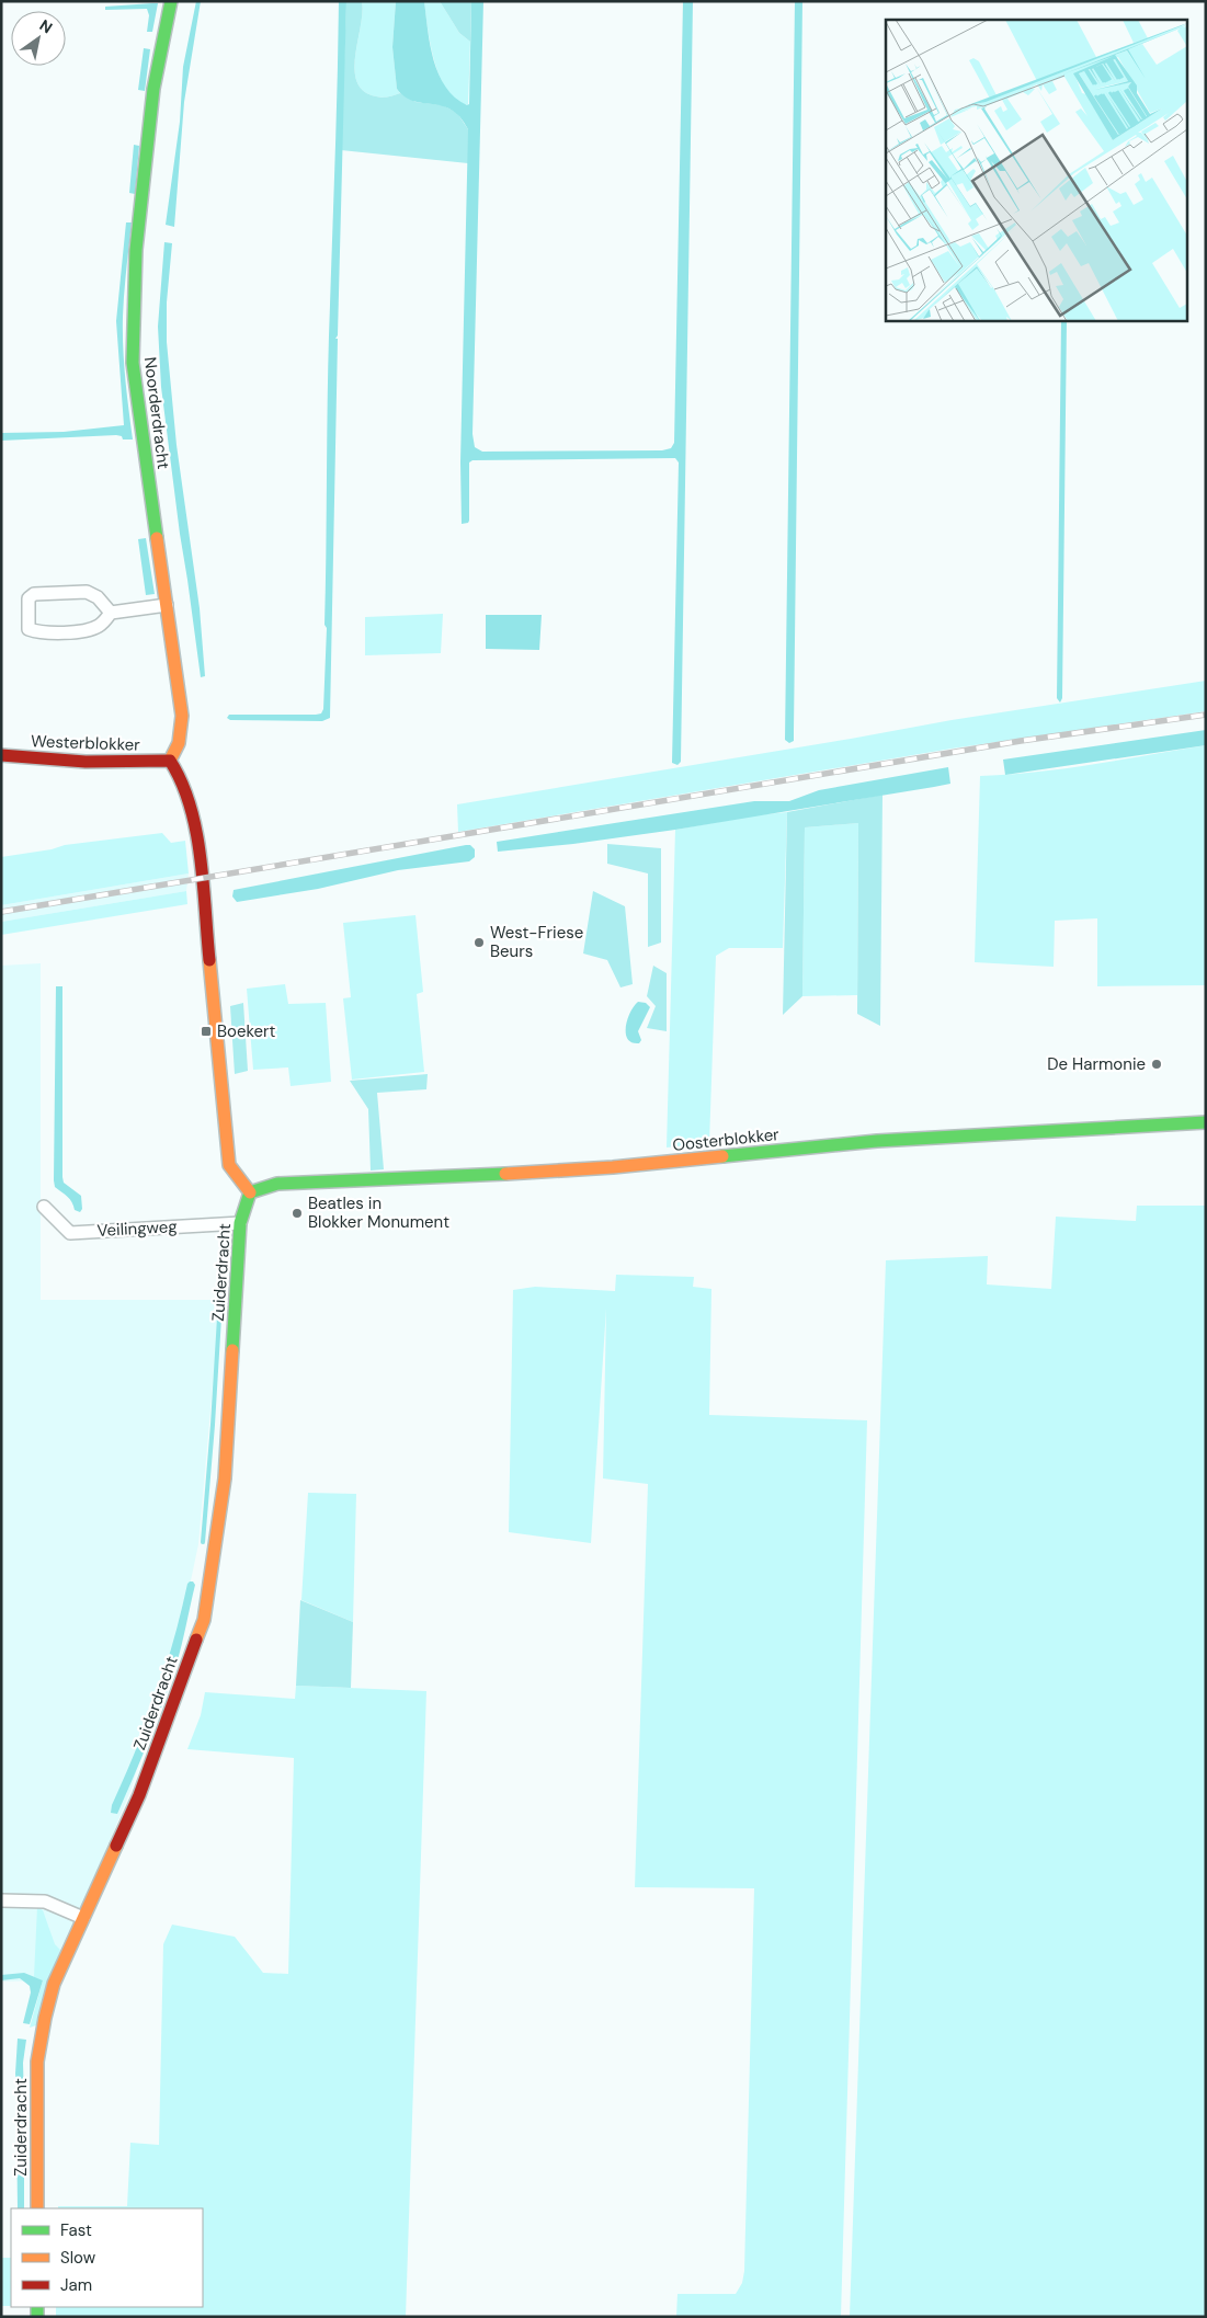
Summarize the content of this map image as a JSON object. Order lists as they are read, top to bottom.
{
  "streets": {
    "street": [
      "Noorderdracht",
      "Westerblokker",
      "Oosterblokker",
      "Veilingweg",
      "Zuiderdracht"
    ]
  },
  "crossings": [
    ["Noorderdracht", "Westerblokker"],
    ["Oosterblokker", "Zuiderdracht"],
    ["Veilingweg", "Zuiderdracht"]
  ],
  "places": {
    "other": ["West-Friese Beurs", "De Harmonie", "Beatles in Blokker Monument"],
    "transit": ["Boekert"]
  },
  "legend": ["Fast", "Slow", "Jam"],
  "north": "top right"
}
